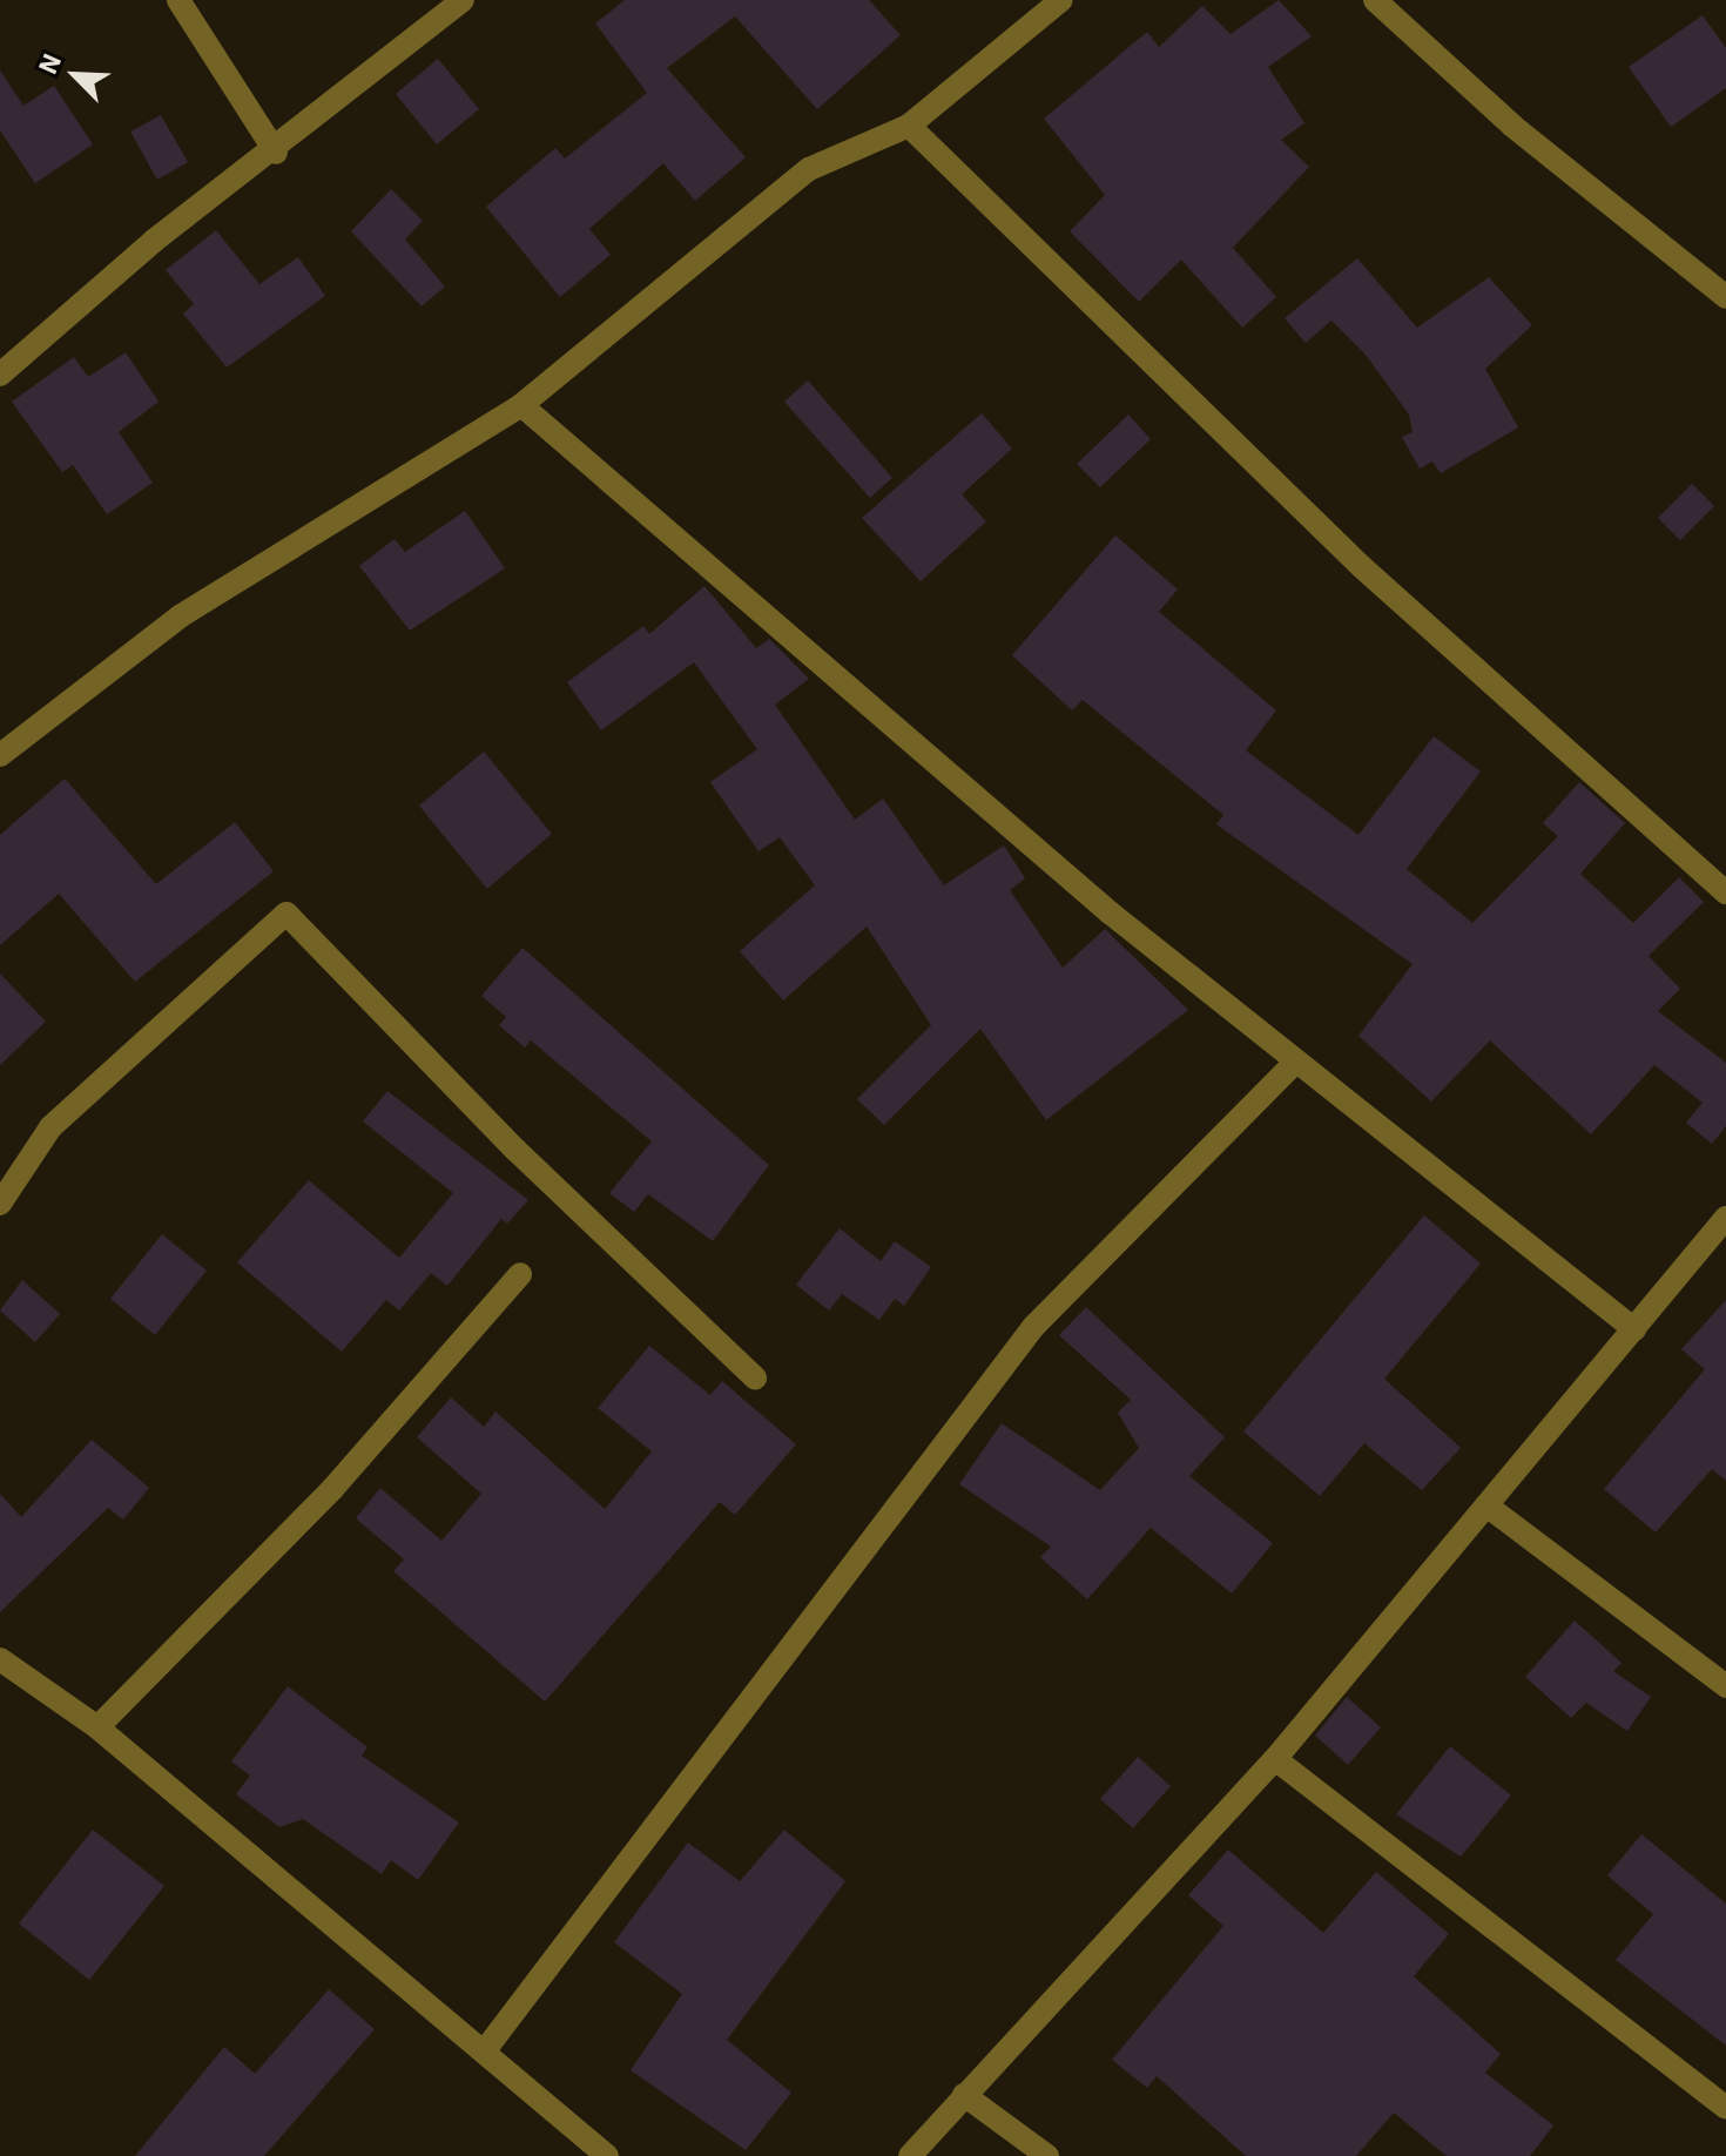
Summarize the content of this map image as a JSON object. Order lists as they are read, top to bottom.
{
  "north": "top left"
}
